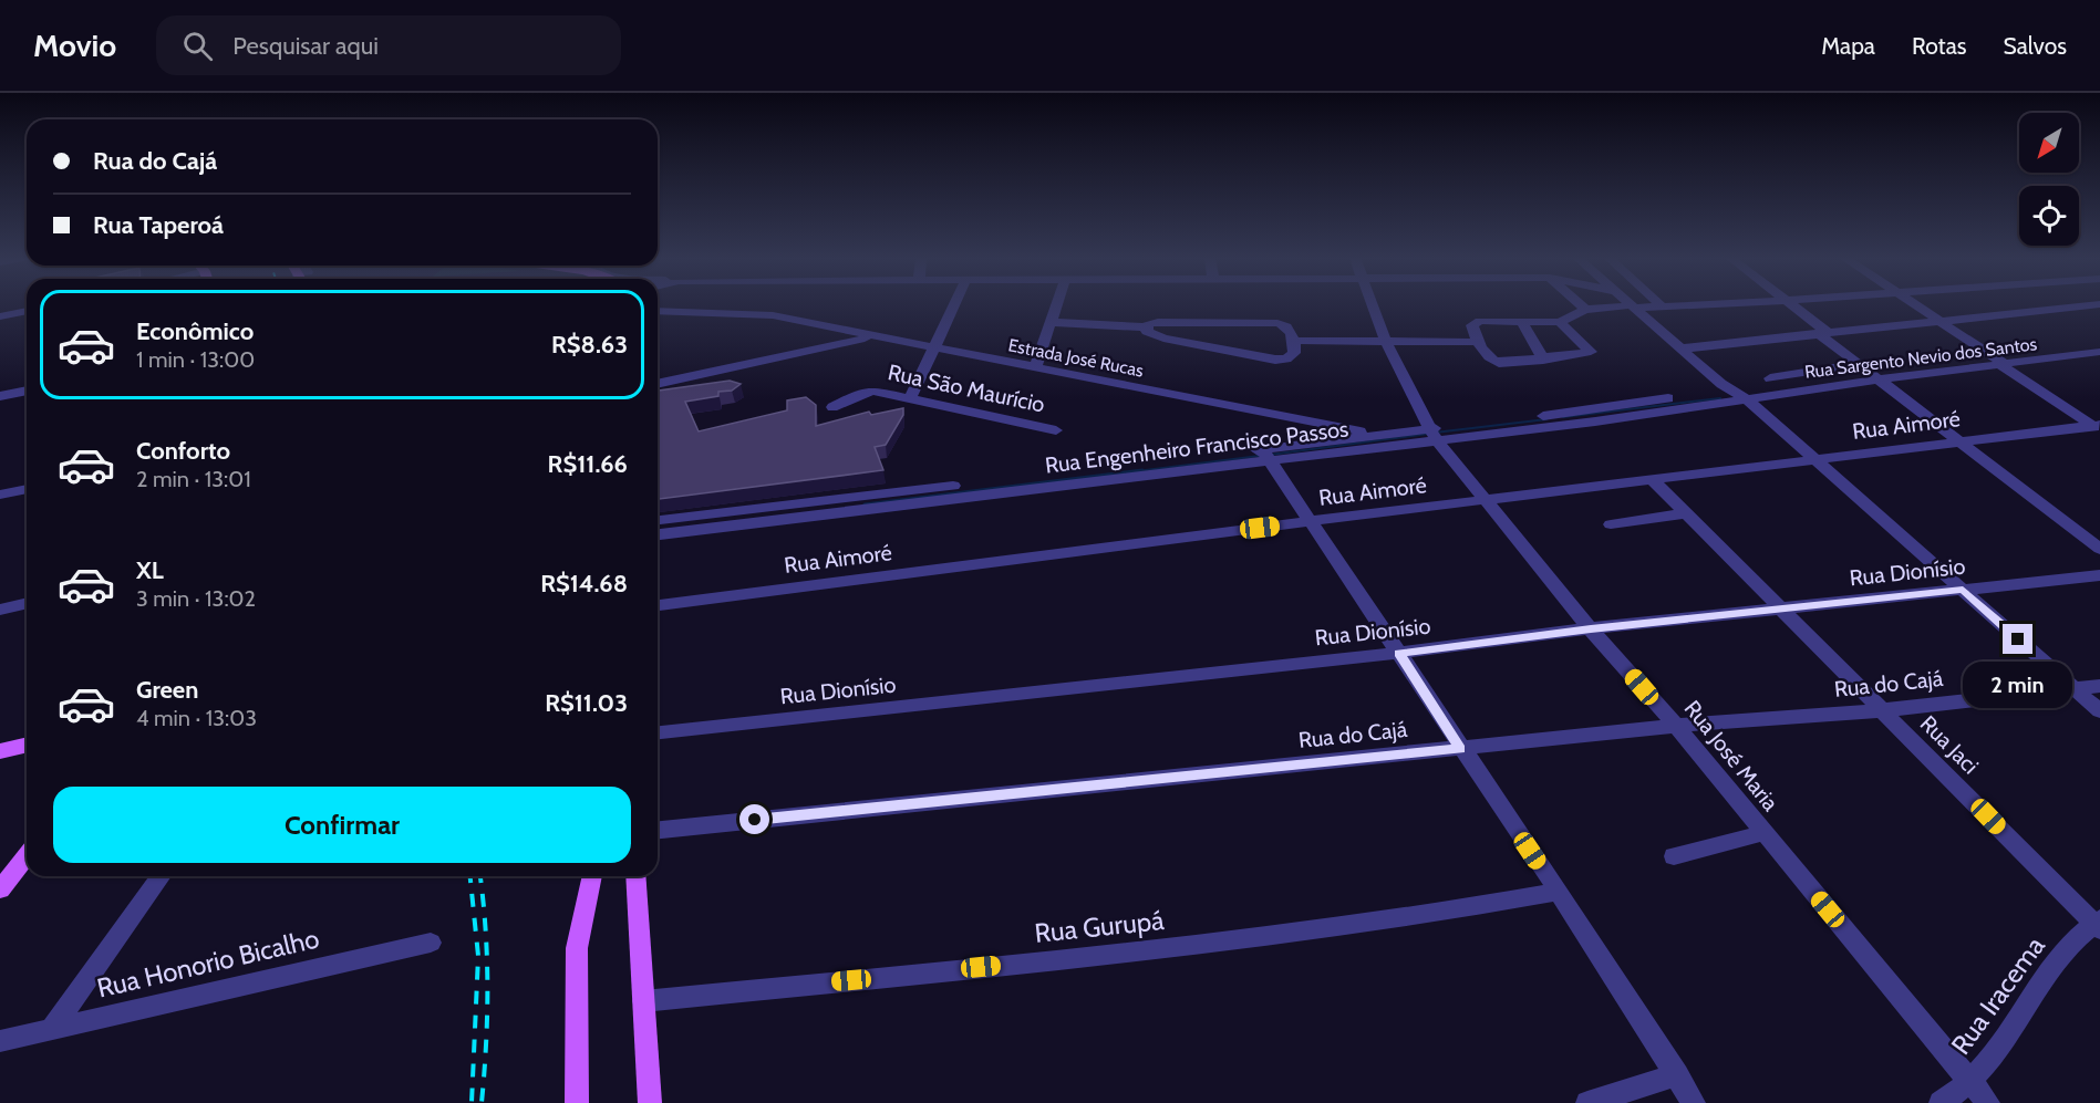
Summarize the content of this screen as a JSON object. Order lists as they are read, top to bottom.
{
  "streets": {
    "street": [
      "Estrada José Rucas",
      "Rua Sargento Nevio dos Santos",
      "Rua São Maurício",
      "Rua Aimoré",
      "Rua Engenheiro Francisco Passos",
      "Rua Dionísio",
      "Rua do Cajá",
      "Rua Jaci",
      "Rua José Maria",
      "Rua Gurupá",
      "Rua Honorio Bicalho",
      "Rua Iracema"
    ]
  },
  "crossings": [
    ["Estrada José Rucas", "Rua Engenheiro Francisco Passos"],
    ["Rua Sargento Nevio dos Santos", "Rua Engenheiro Francisco Passos"],
    ["Rua Aimoré", "Rua Jaci"],
    ["Rua Aimoré", "Rua José Maria"],
    ["Rua Engenheiro Francisco Passos", "Rua José Maria"],
    ["Rua Dionísio", "Rua Jaci"],
    ["Rua Dionísio", "Rua José Maria"],
    ["Rua do Cajá", "Rua Jaci"],
    ["Rua do Cajá", "Rua José Maria"],
    ["Rua Jaci", "Rua Iracema"],
    ["Rua José Maria", "Rua Iracema"]
  ],
  "north": "bottom left",
  "page": {
    "header": "Movio",
    "search": "Pesquisar aqui",
    "nav": ["Mapa", "Rotas", "Salvos"],
    "banner": ["Rua do Cajá", "Rua Taperoá"],
    "list": [
      {
        "name": "Econômico",
        "note": "1 min · 13:00",
        "value": "R$8.63"
      },
      {
        "name": "Conforto",
        "note": "2 min · 13:01",
        "value": "R$11.66"
      },
      {
        "name": "XL",
        "note": "3 min · 13:02",
        "value": "R$14.68"
      },
      {
        "name": "Green",
        "note": "4 min · 13:03",
        "value": "R$11.03"
      }
    ],
    "bubble": "2 min",
    "buttons": "Confirmar"
  }
}
